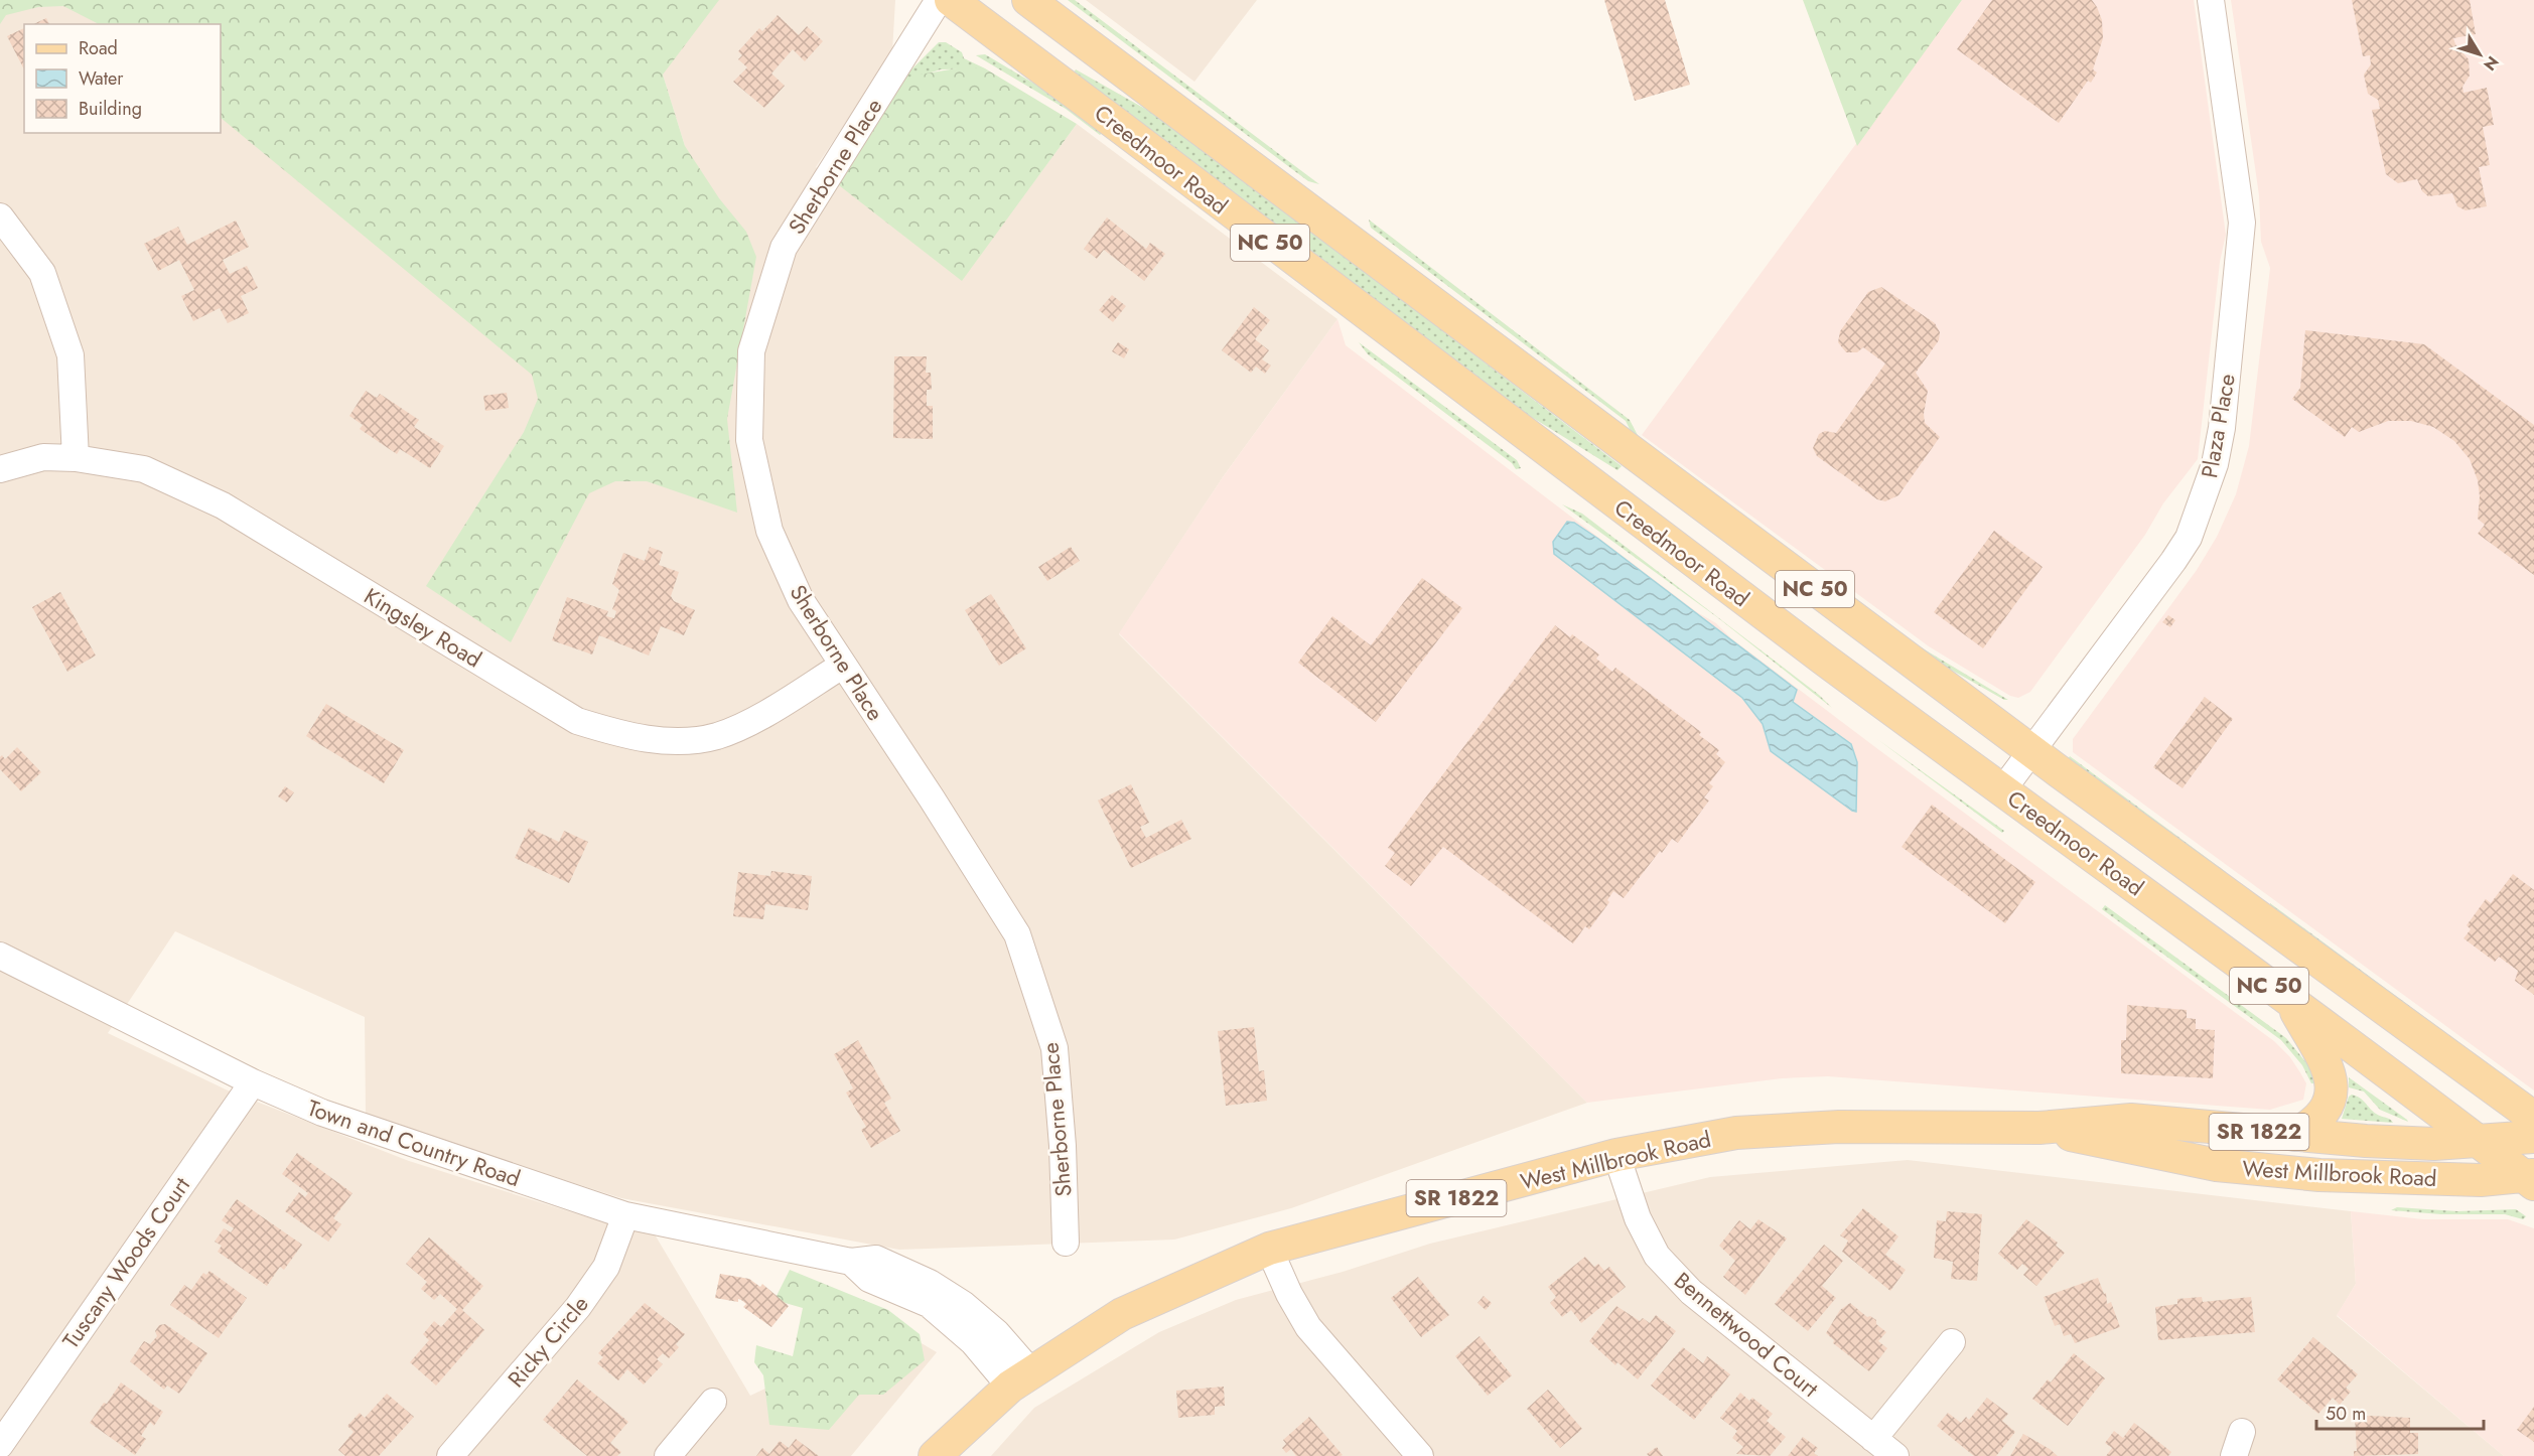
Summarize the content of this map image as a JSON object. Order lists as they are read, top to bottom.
{
  "streets": {
    "main road": [
      "Creedmoor Road",
      "NC 50",
      "SR 1822",
      "West Millbrook Road"
    ],
    "street": [
      "Sherborne Place",
      "Plaza Place",
      "Kingsley Road",
      "Town and Country Road",
      "Tuscany Woods Court",
      "Bennettwood Court",
      "Ricky Circle"
    ]
  },
  "crossings": [
    ["Creedmoor Road", "Plaza Place"],
    ["Creedmoor Road", "West Millbrook Road"],
    ["Sherborne Place", "Kingsley Road"],
    ["Town and Country Road", "West Millbrook Road"],
    ["Town and Country Road", "Tuscany Woods Court"],
    ["Town and Country Road", "Ricky Circle"],
    ["West Millbrook Road", "Bennettwood Court"]
  ],
  "legend": ["Road", "Water", "Building"],
  "scale_bar": "50 m",
  "north": "bottom right"
}
